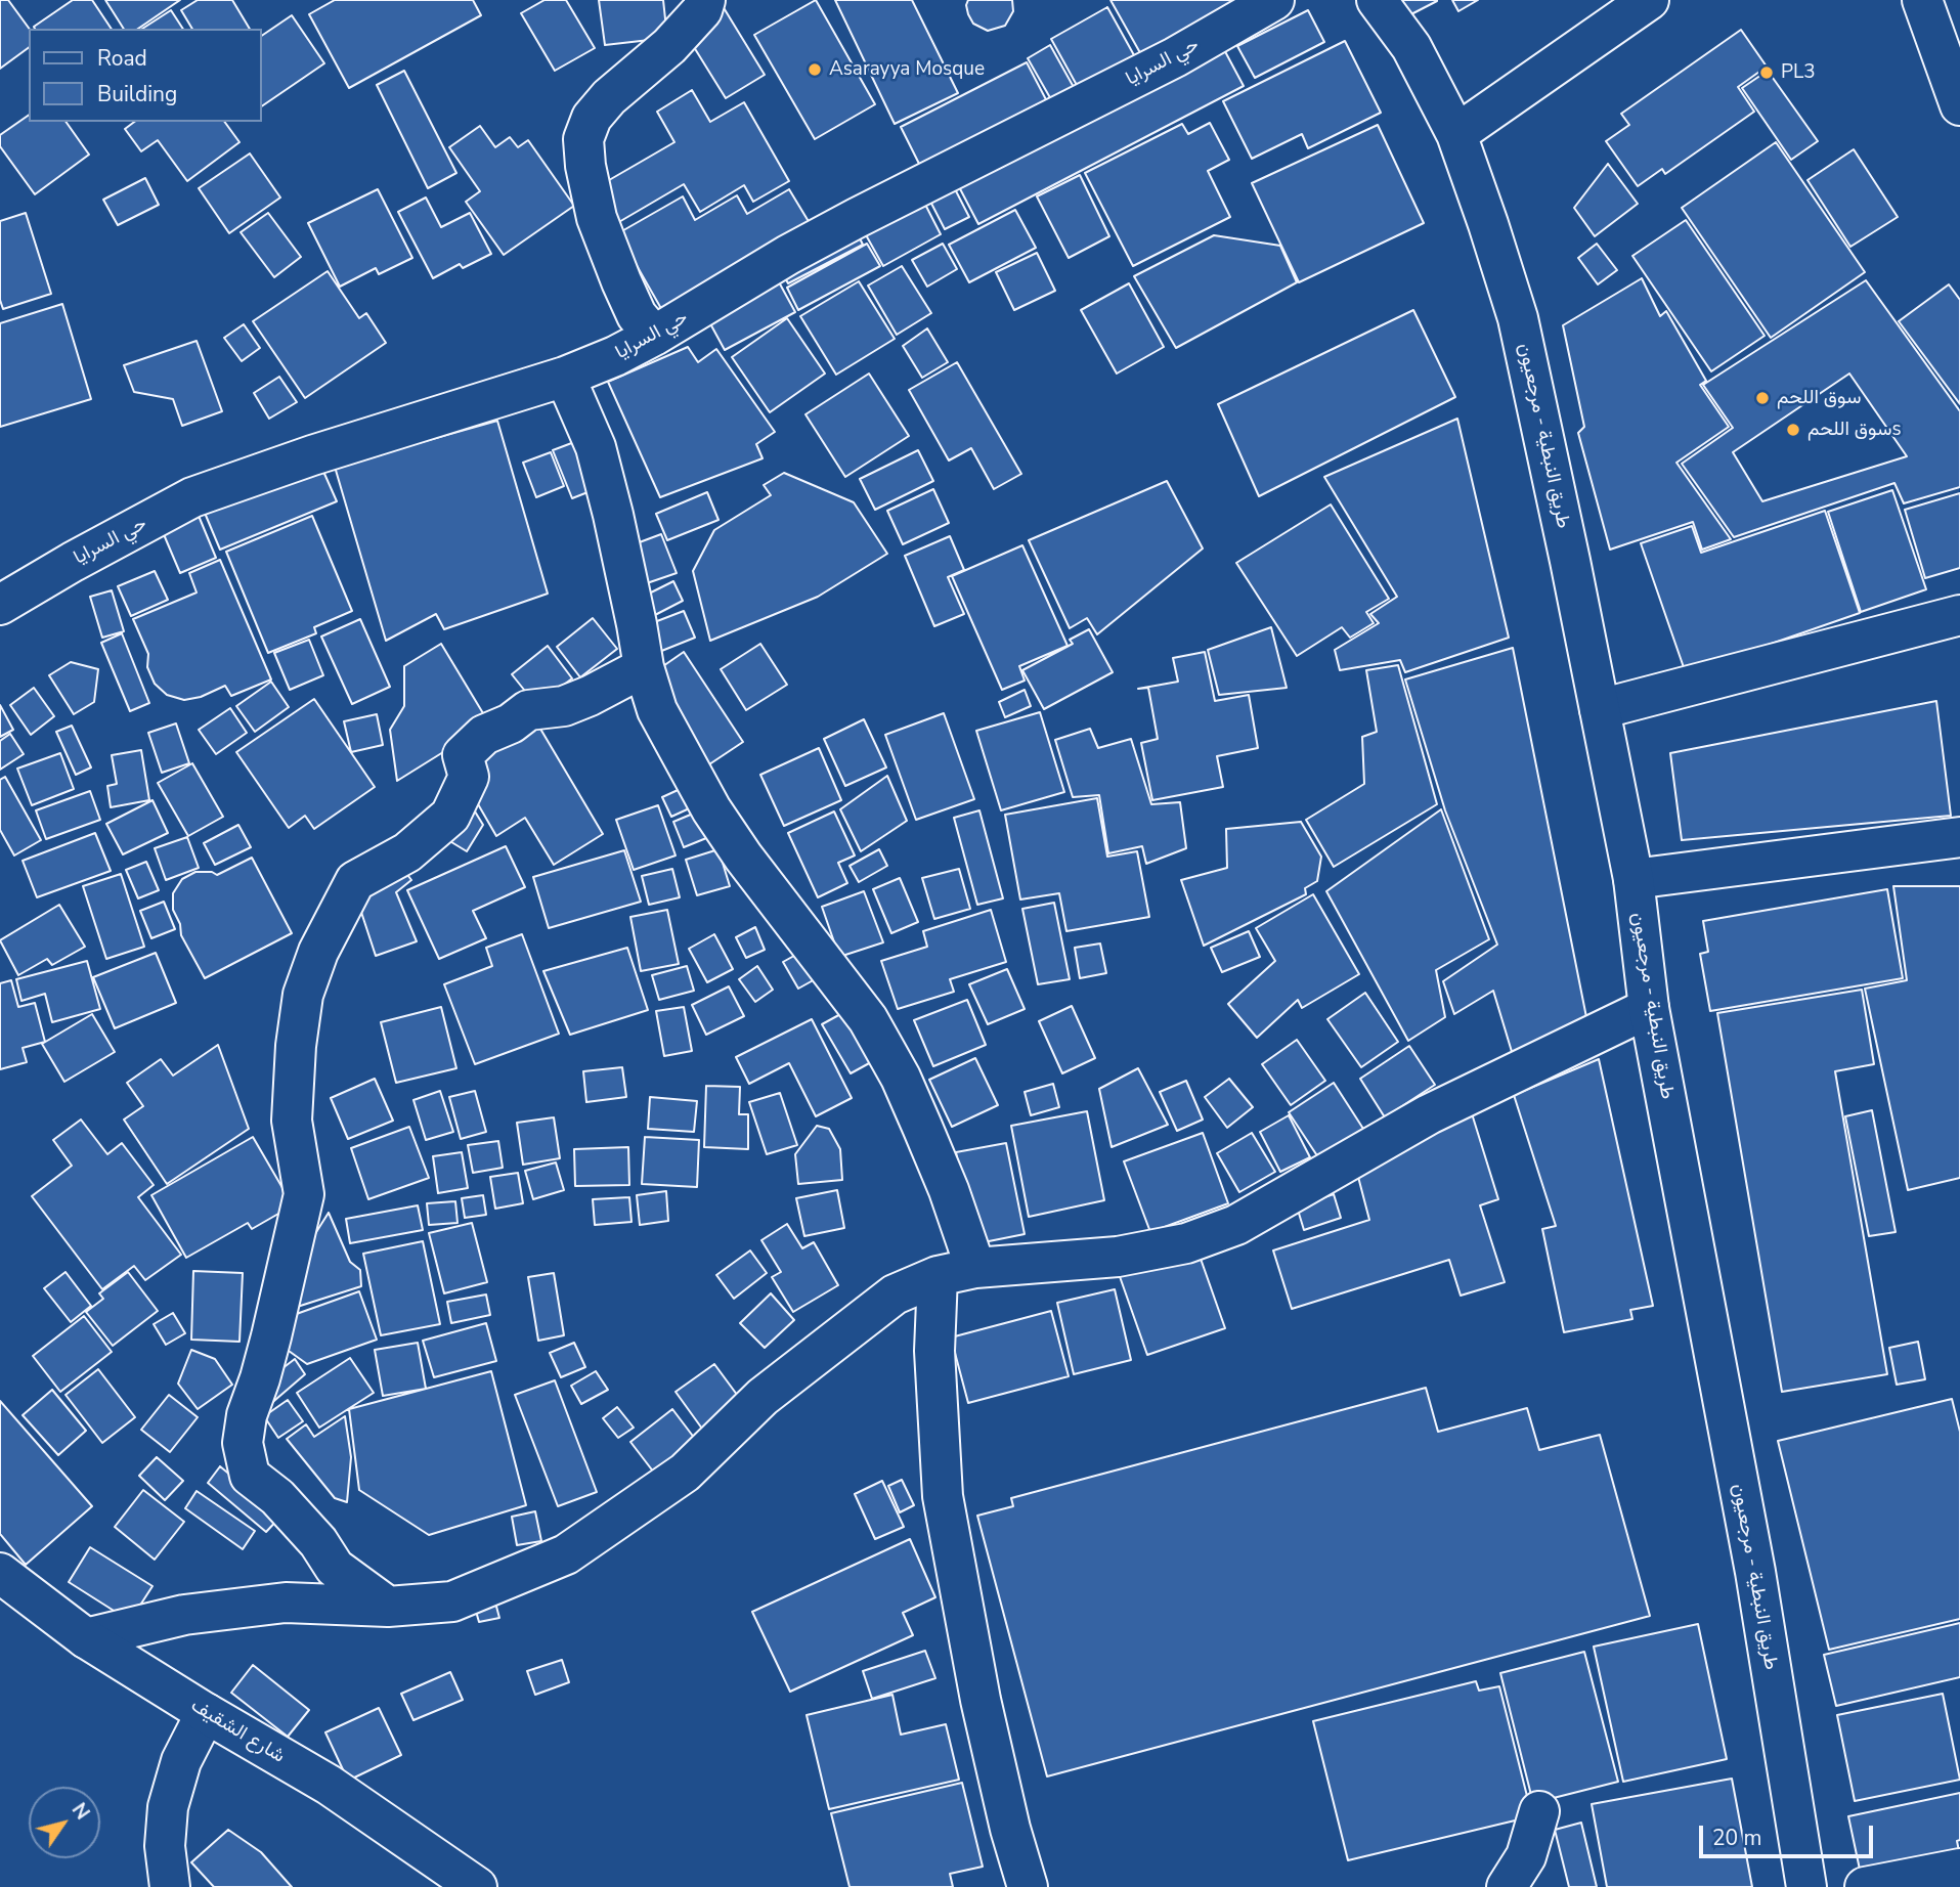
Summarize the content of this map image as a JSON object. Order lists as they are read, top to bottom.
{
  "streets": {
    "street": ["حي السرايا", "طريق النبطية - مرجعيون", "شارع الشقيف"]
  },
  "places": [
    "Asarayya Mosque",
    "PL3",
    "سوق اللحم",
    "سوق اللحمs"
  ],
  "legend": ["Road", "Building"],
  "scale_bar": "20 m",
  "north": "top right"
}
